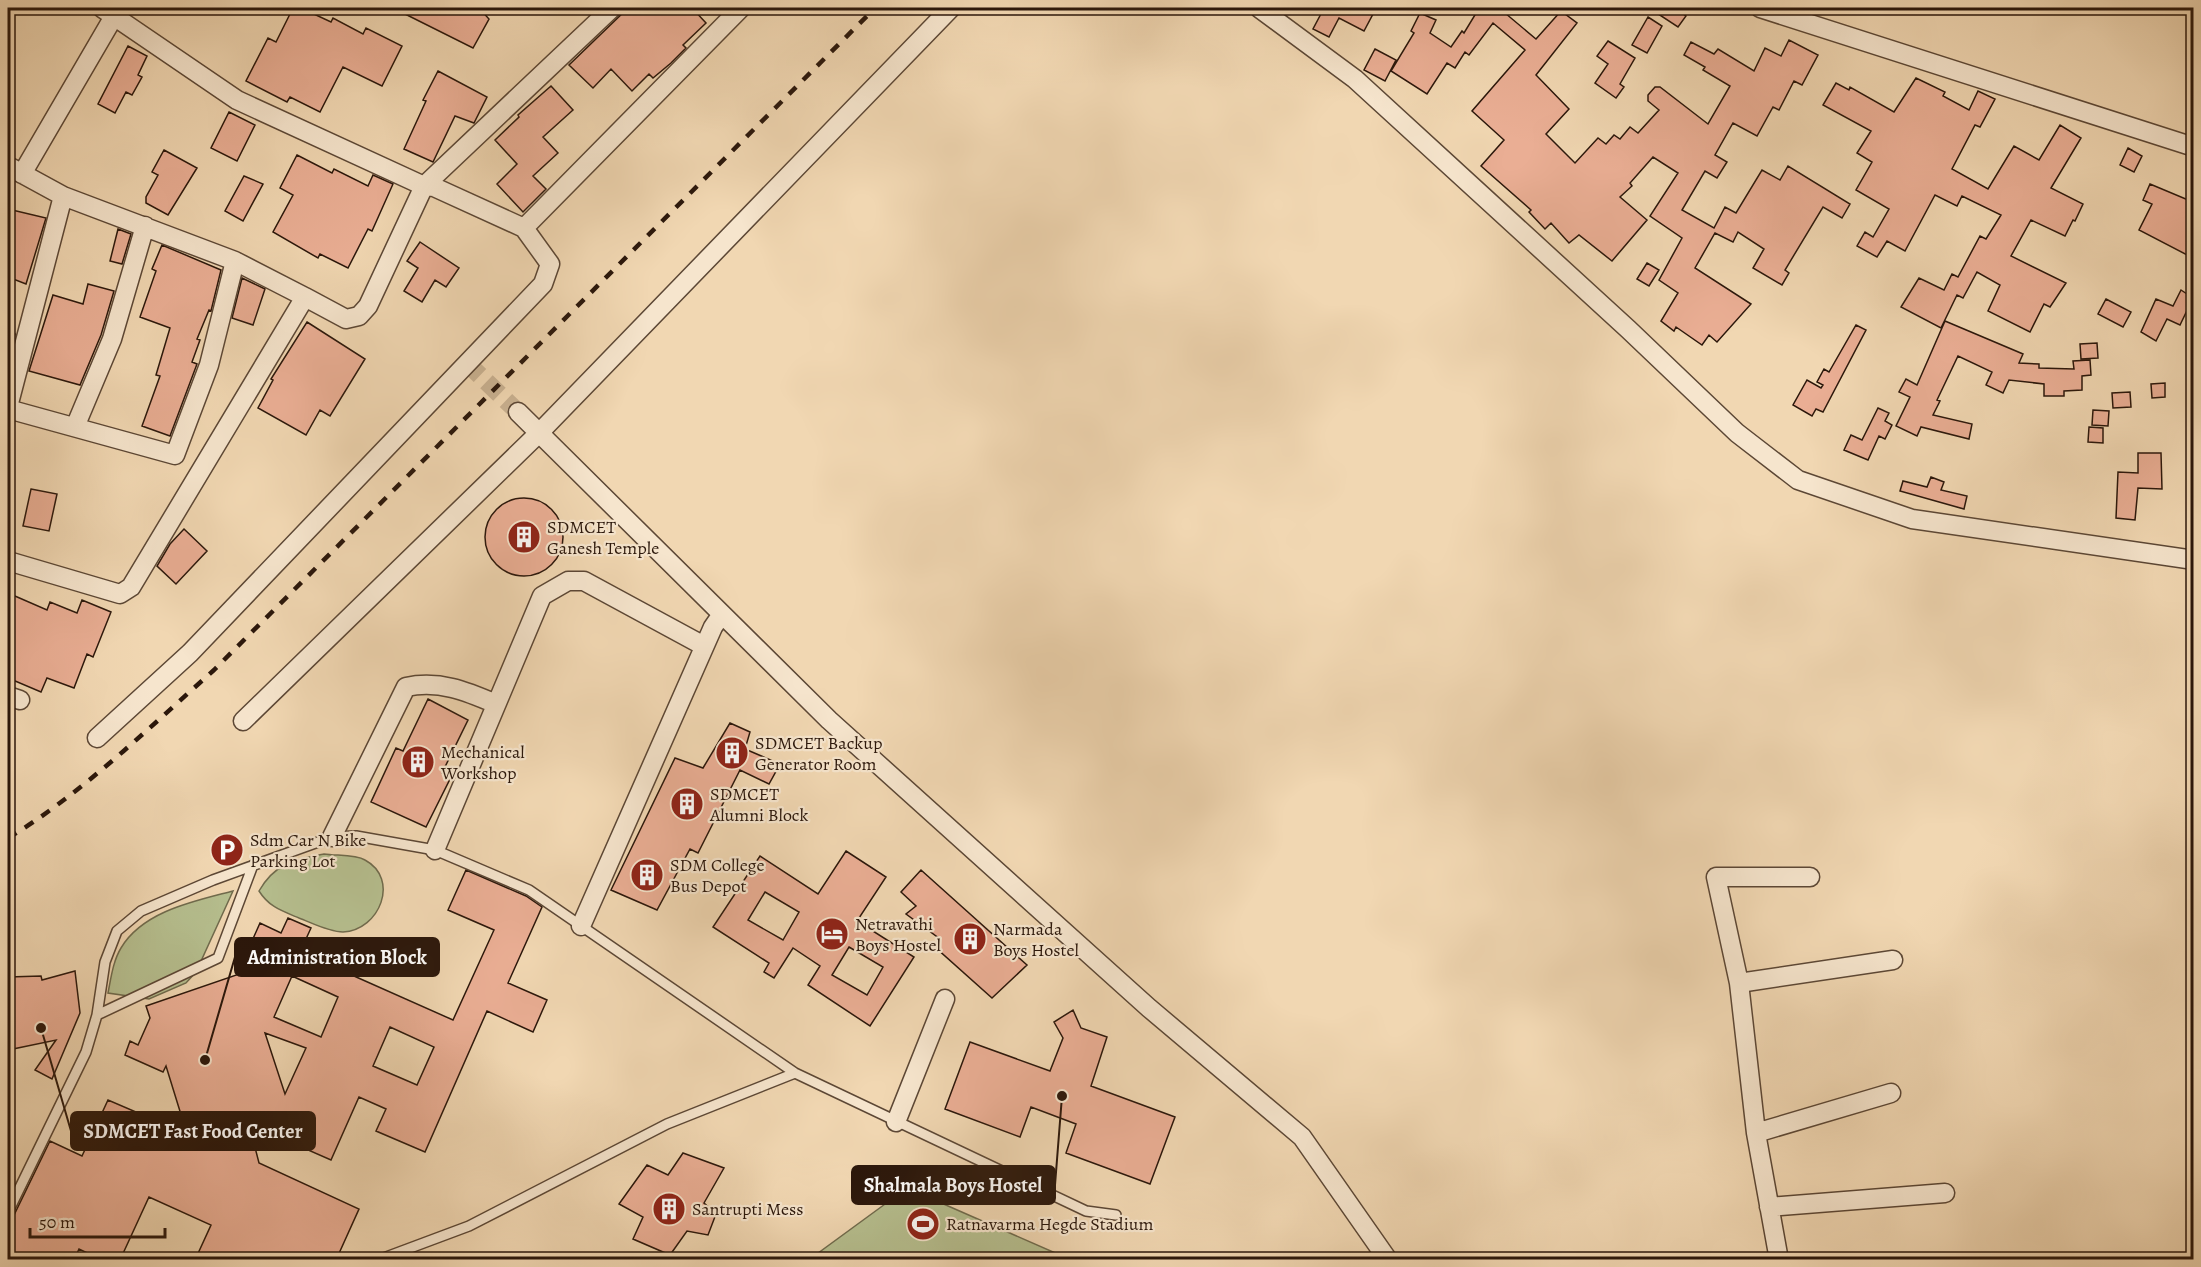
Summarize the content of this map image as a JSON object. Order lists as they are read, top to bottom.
{
  "places": {
    "building": [
      "SDMCET Ganesh Temple",
      "SDMCET Backup Generator Room",
      "Mechanical Workshop",
      "SDMCET Alumni Block",
      "SDM College Bus Depot",
      "Narmada Boys Hostel",
      "Santrupti Mess"
    ],
    "parking": ["Sdm Car N Bike Parking Lot"],
    "hotel": ["Netravathi Boys Hostel"],
    "other": ["SDMCET Fast Food Center", "Administration Block", "Shalmala Boys Hostel"],
    "sports": ["Ratnavarma Hegde Stadium"]
  },
  "scale_bar": "50 m"
}
